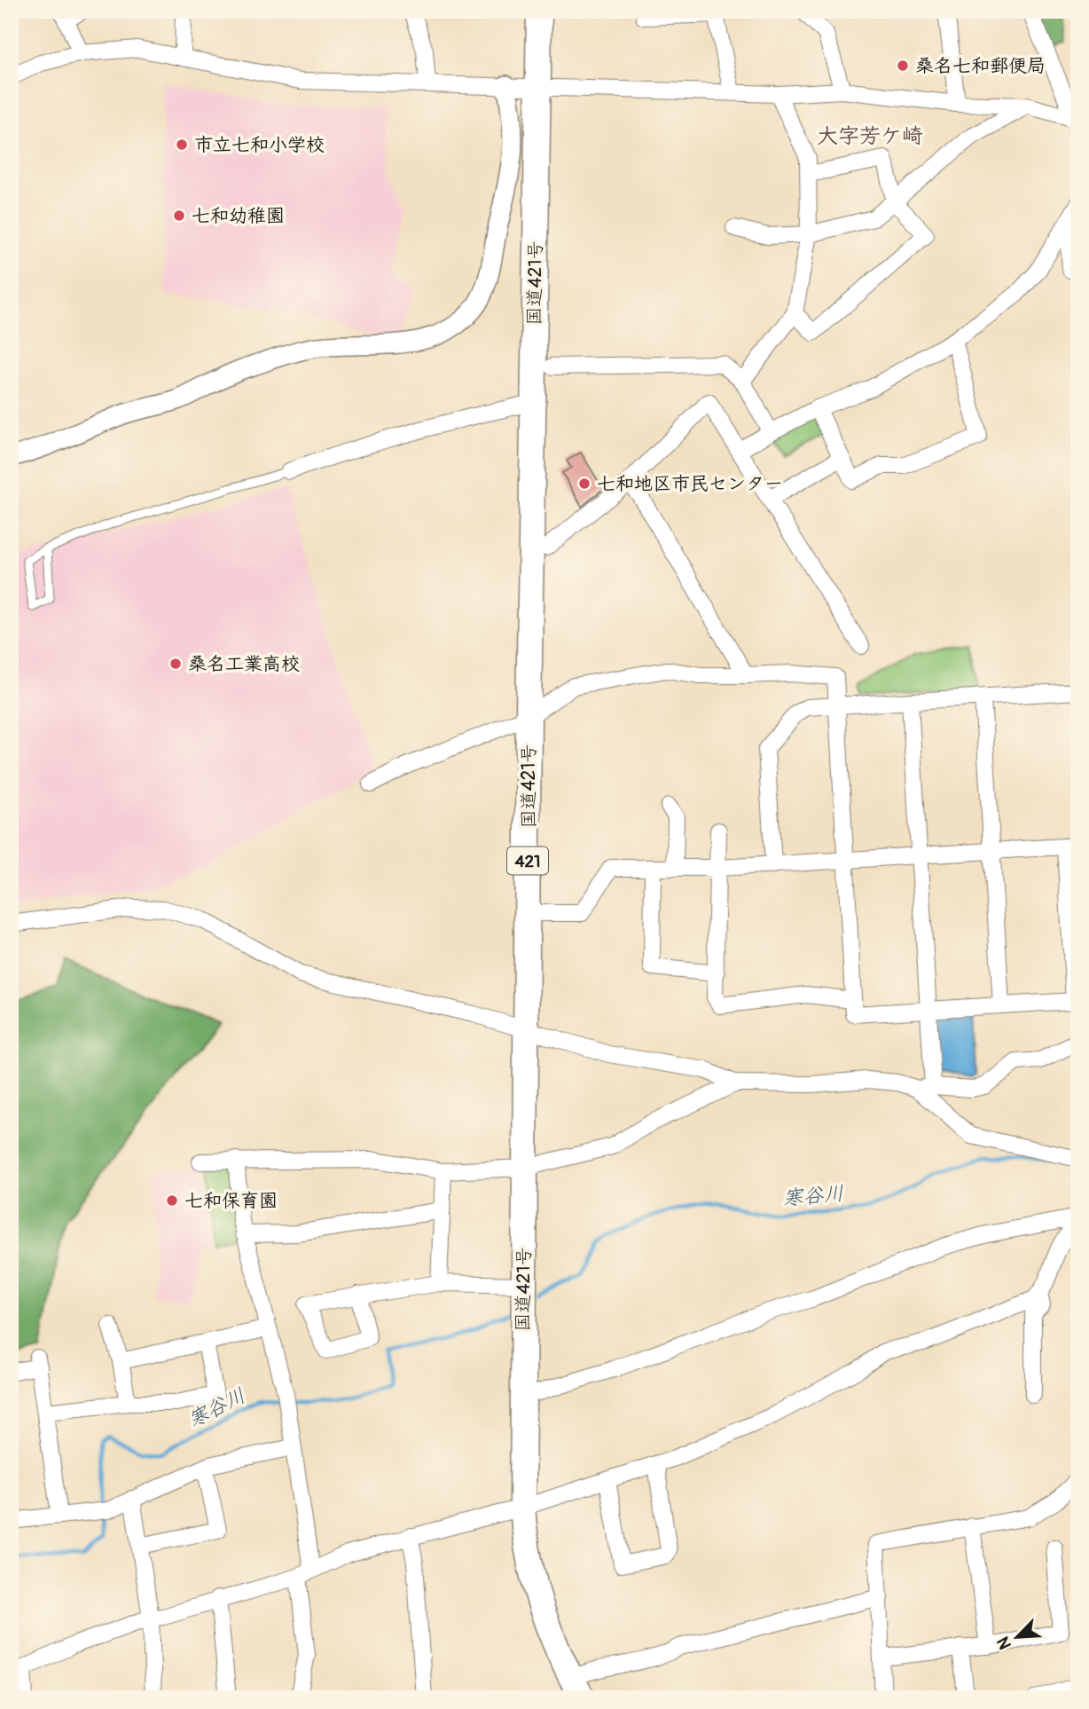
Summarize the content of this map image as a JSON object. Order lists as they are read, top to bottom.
{
  "streets": {
    "highway": ["国道421号", "421"]
  },
  "districts": ["大字芳ケ崎"],
  "water": ["寒谷川"],
  "places": [
    "桑名七和郵便局",
    "市立七和小学校",
    "七和幼稚園",
    "七和地区市民センター",
    "桑名工業高校",
    "七和保育園"
  ],
  "north": "bottom left"
}
